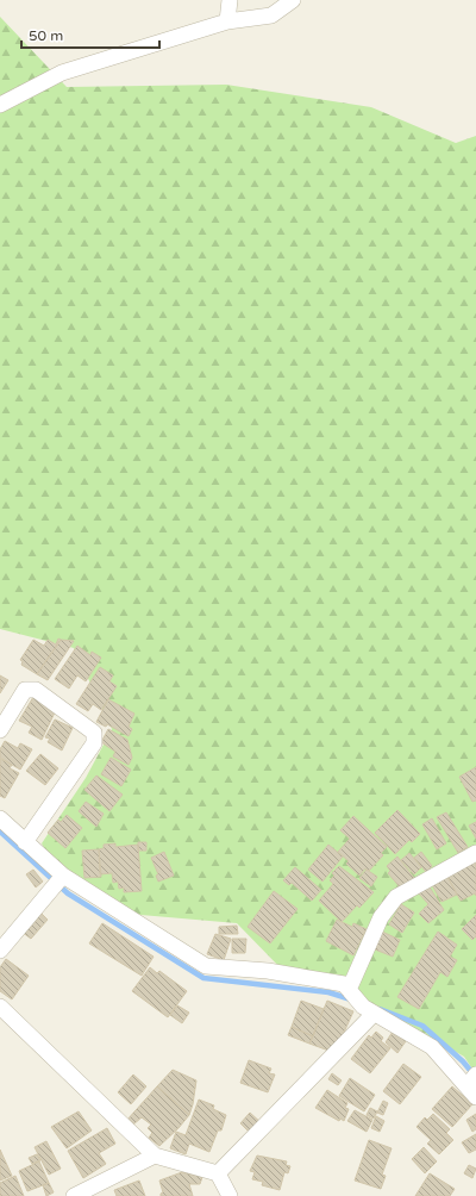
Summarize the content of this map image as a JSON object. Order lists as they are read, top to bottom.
{
  "scale_bar": "50 m"
}
